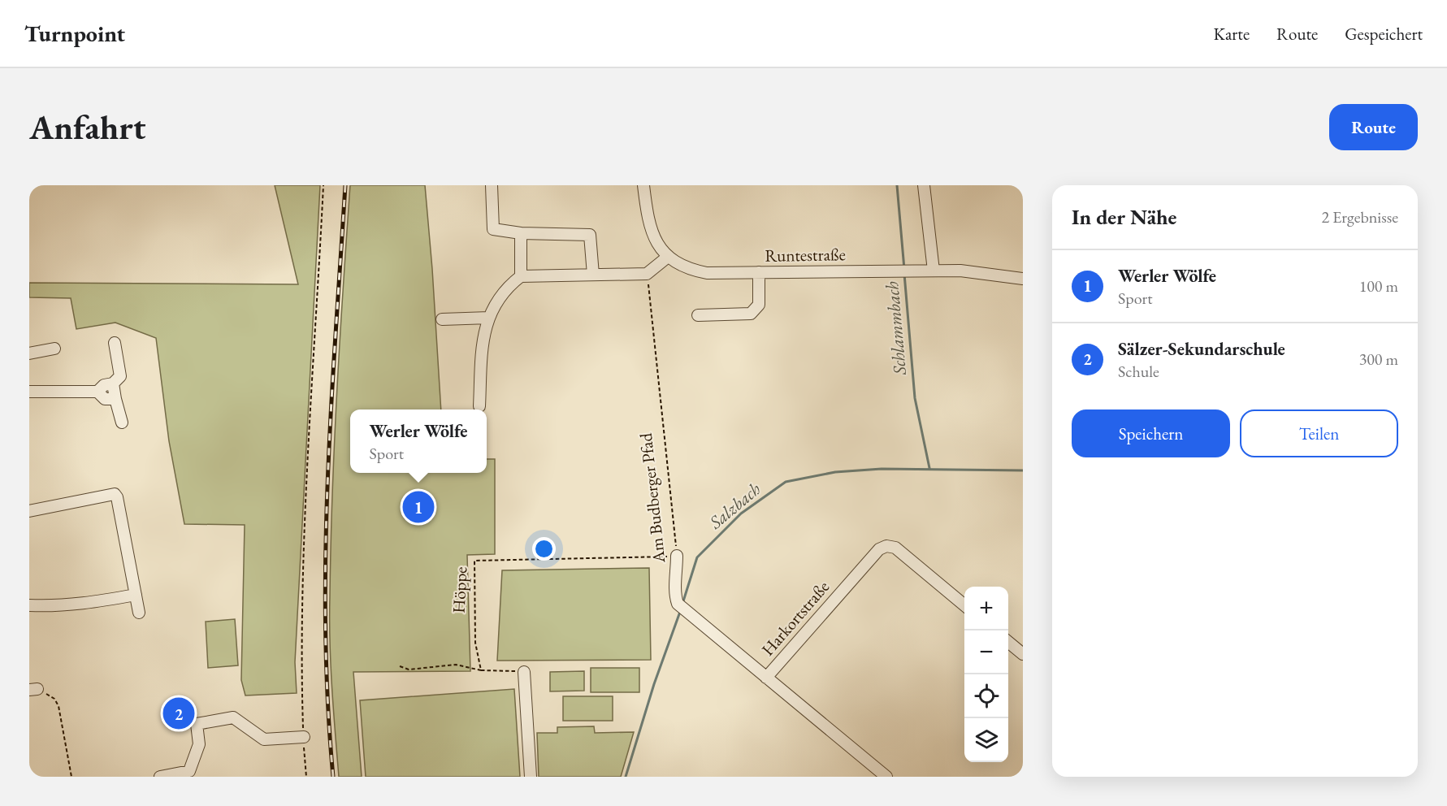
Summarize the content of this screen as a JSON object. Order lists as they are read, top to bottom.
{
  "streets": {
    "street": ["Runtestraße", "Am Budberger Pfad", "Harkortstraße"],
    "path": ["Höppe"]
  },
  "crossings": [
    ["Am Budberger Pfad", "Höppe"],
    ["Am Budberger Pfad", "Harkortstraße"]
  ],
  "water": ["Schlammbach", "Salzbach"],
  "page": {
    "header": "Turnpoint",
    "nav": ["Karte", "Route", "Gespeichert"],
    "buttons": [
      "Route",
      ["Speichern", "Teilen"]
    ],
    "title": "Anfahrt",
    "heading": ["In der Nähe", "2 Ergebnisse"],
    "list": [
      {
        "mark": "1",
        "name": "Werler Wölfe",
        "note": "Sport",
        "value": "100 m"
      },
      {
        "mark": "2",
        "name": "Sälzer-Sekundarschule",
        "note": "Schule",
        "value": "300 m"
      }
    ],
    "popup": ["Werler Wölfe", "Sport"],
    "pins": ["1", "2"],
    "map_buttons": ["+", "−"]
  }
}
